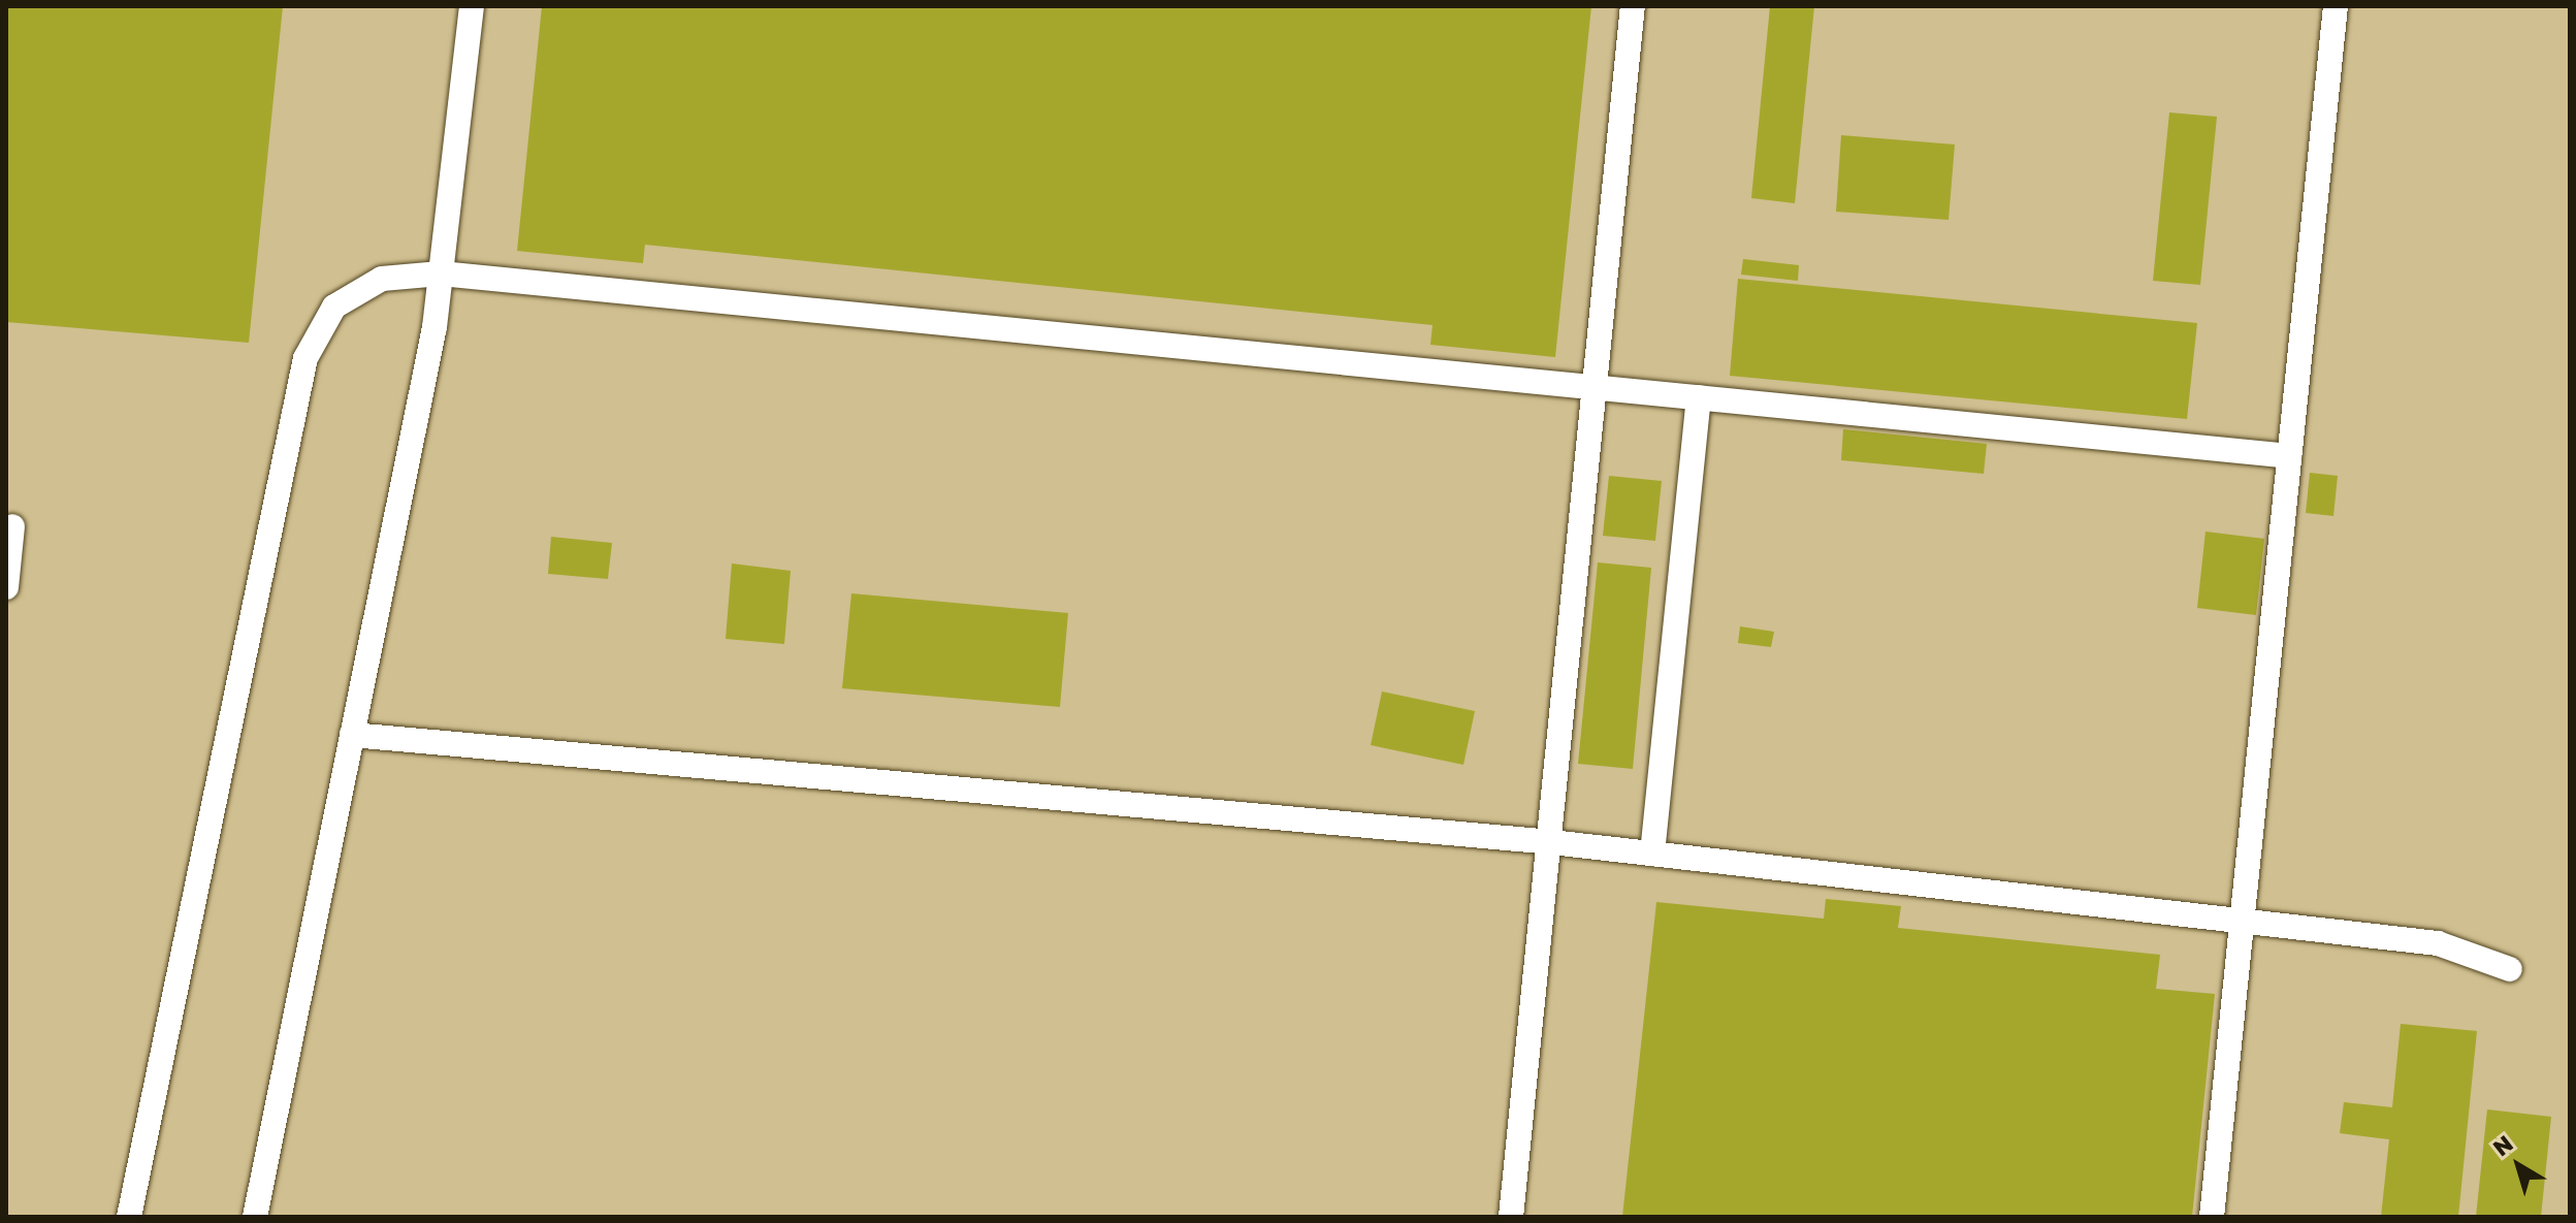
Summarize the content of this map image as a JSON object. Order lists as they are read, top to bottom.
{
  "north": "top left"
}
